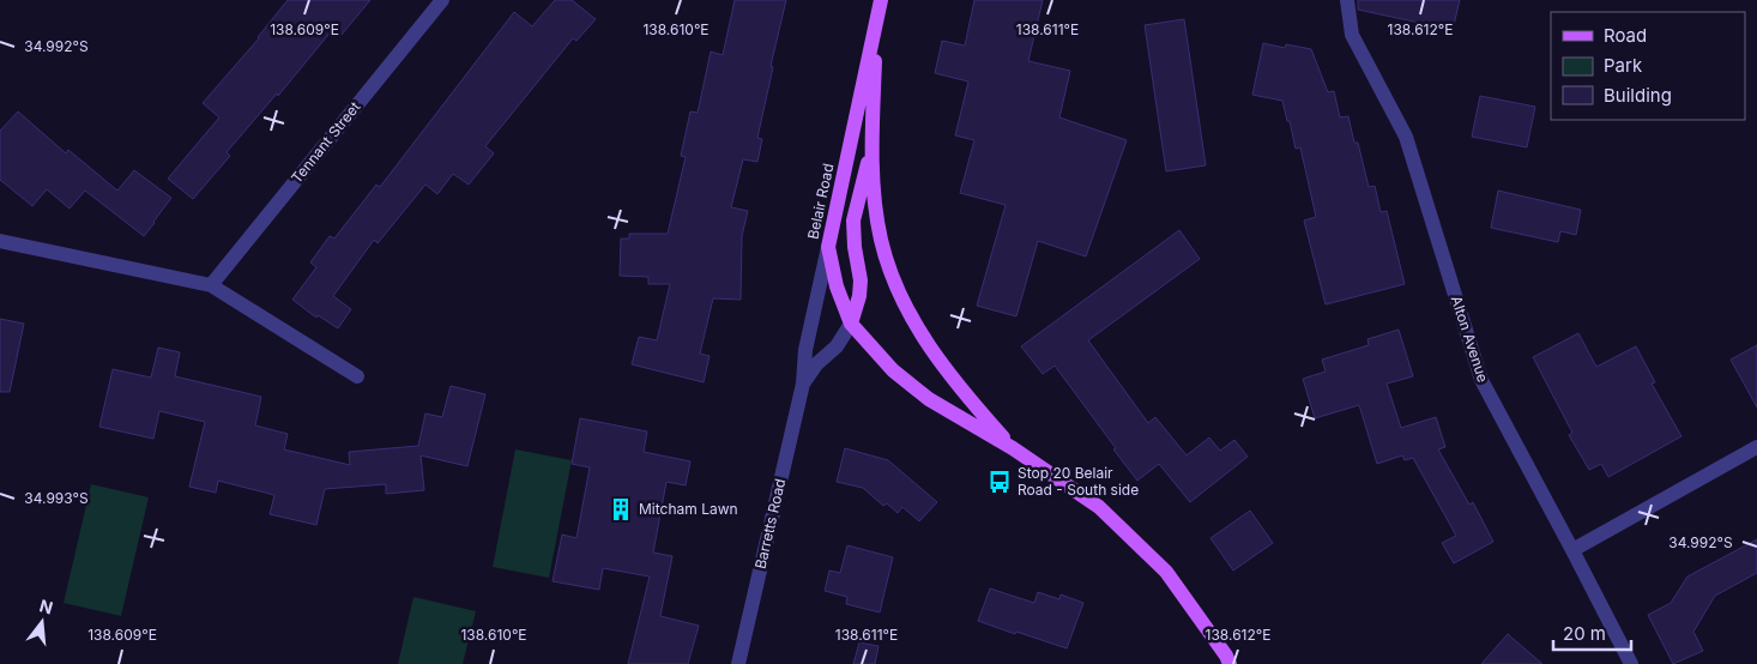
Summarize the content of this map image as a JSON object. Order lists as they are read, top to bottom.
{
  "streets": {
    "main road": ["Belair Road"],
    "street": ["Tennant Street", "Alton Avenue", "Barretts Road"]
  },
  "crossings": [
    ["Belair Road", "Barretts Road"]
  ],
  "places": {
    "bus stop": ["Stop 20 Belair Road - South side"],
    "building": ["Mitcham Lawn"]
  },
  "legend": ["Road", "Park", "Building"],
  "scale_bar": "20 m",
  "north": "top",
  "coordinates": [
    "138.609°E",
    "138.610°E",
    "138.611°E",
    "138.612°E",
    "34.992°S",
    "34.993°S"
  ]
}
